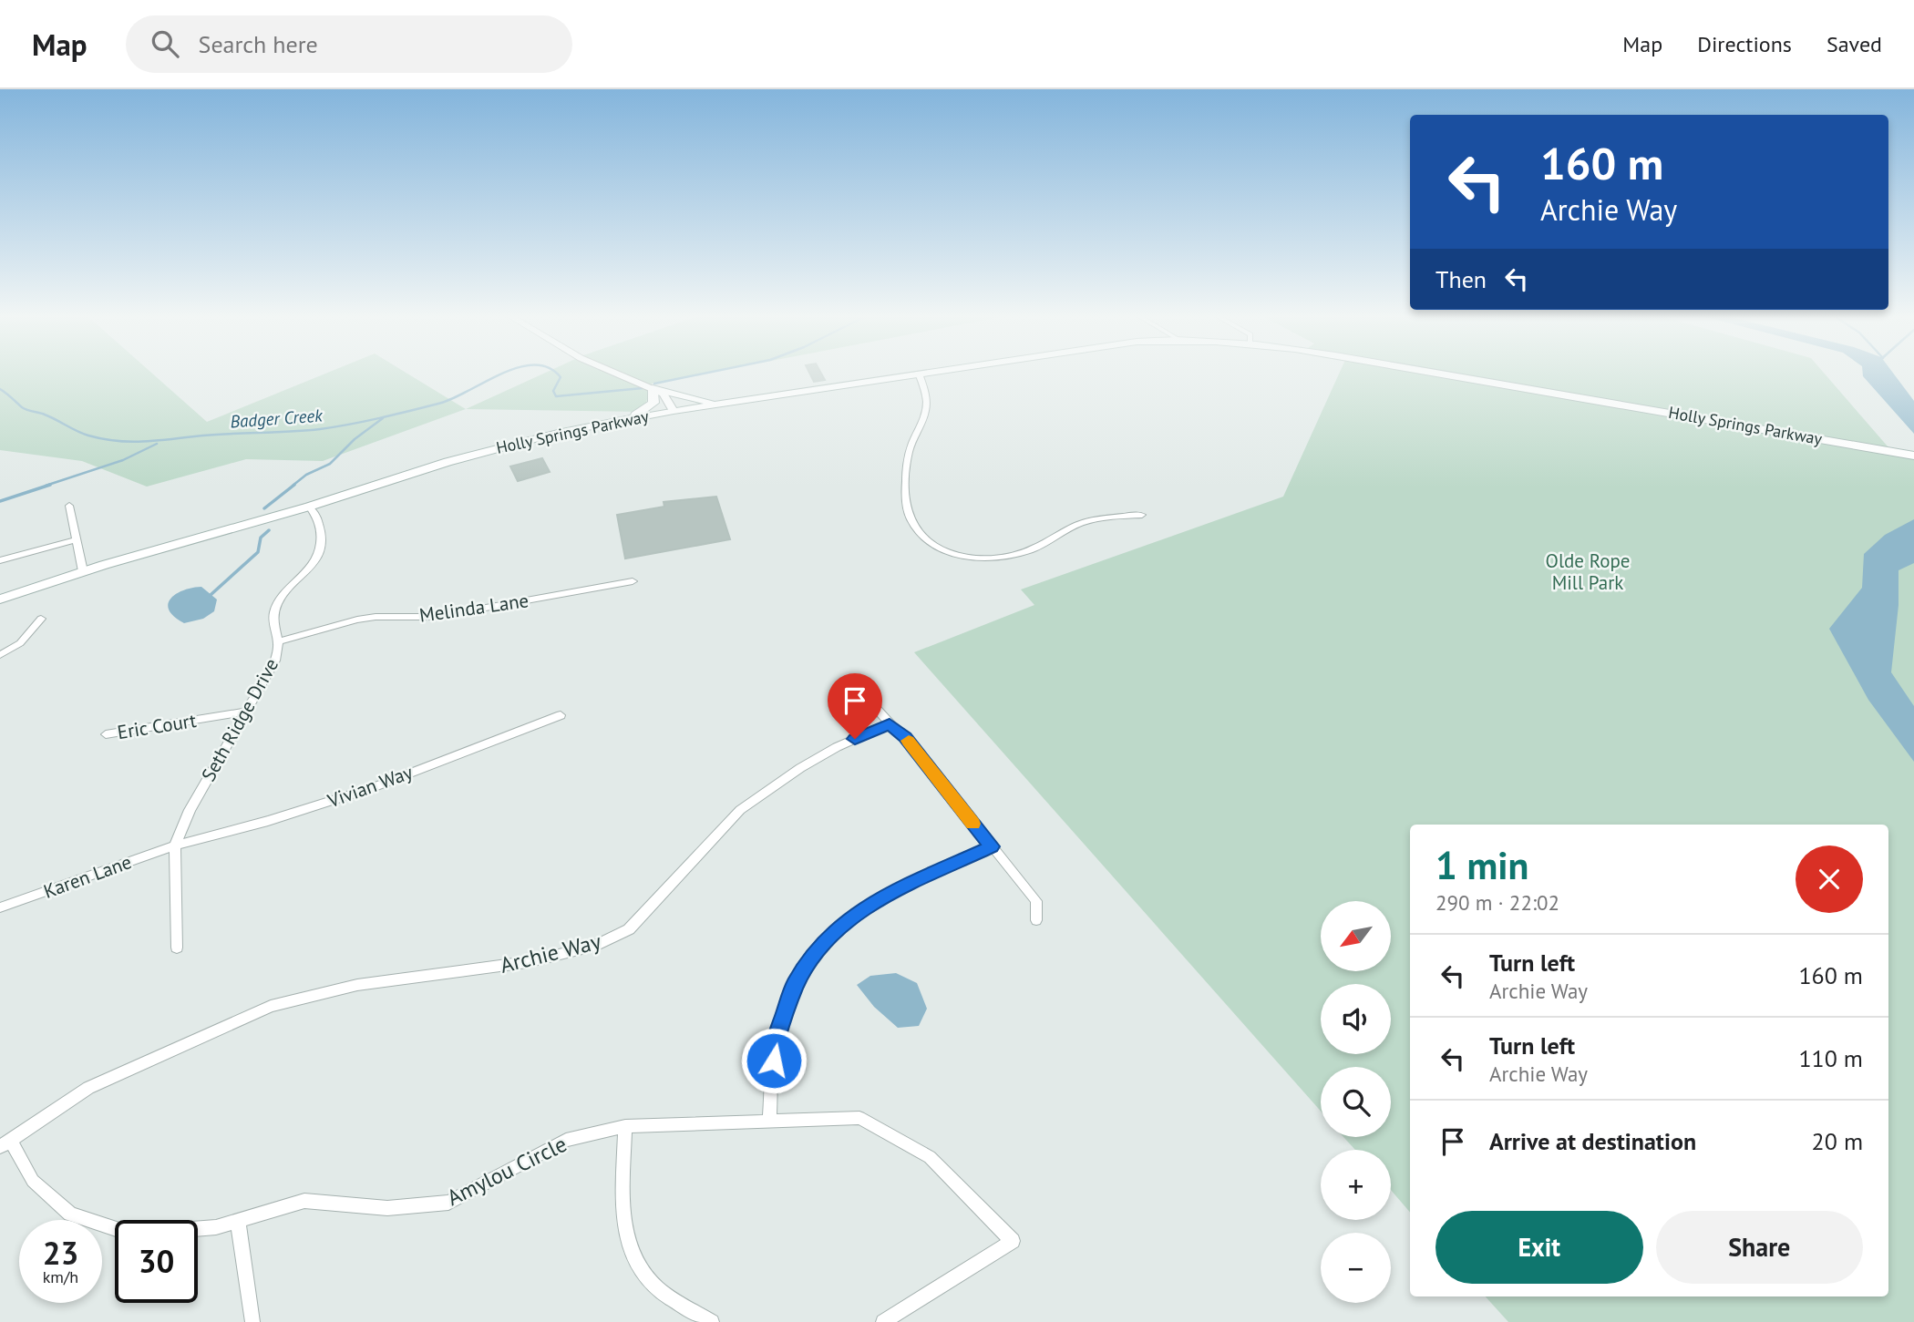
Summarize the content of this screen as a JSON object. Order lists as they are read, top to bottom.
{
  "streets": {
    "main road": ["Holly Springs Parkway"],
    "street": [
      "Melinda Lane",
      "Seth Ridge Drive",
      "Eric Court",
      "Vivian Way",
      "Karen Lane",
      "Archie Way",
      "Amylou Circle"
    ]
  },
  "crossings": [
    ["Holly Springs Parkway", "Seth Ridge Drive"],
    ["Melinda Lane", "Seth Ridge Drive"],
    ["Seth Ridge Drive", "Eric Court"],
    ["Seth Ridge Drive", "Vivian Way"],
    ["Seth Ridge Drive", "Karen Lane"],
    ["Vivian Way", "Karen Lane"],
    ["Archie Way", "Amylou Circle"]
  ],
  "water": ["Badger Creek"],
  "parks": ["Olde Rope Mill Park"],
  "north": "bottom left",
  "page": {
    "header": "Map",
    "search": "Search here",
    "nav": ["Map", "Directions", "Saved"],
    "turn": ["160 m", "Archie Way"],
    "then": "Then",
    "heading": ["1 min", "290 m · 22:02"],
    "map_buttons": ["+", "−"],
    "list": [
      {
        "name": "Turn left",
        "note": "Archie Way",
        "value": "160 m"
      },
      {
        "name": "Turn left",
        "note": "Archie Way",
        "value": "110 m"
      },
      {
        "name": "Arrive at destination",
        "value": "20 m"
      }
    ],
    "buttons": ["Exit", "Share"],
    "speed": "23 km/h",
    "limit": "30"
  }
}
